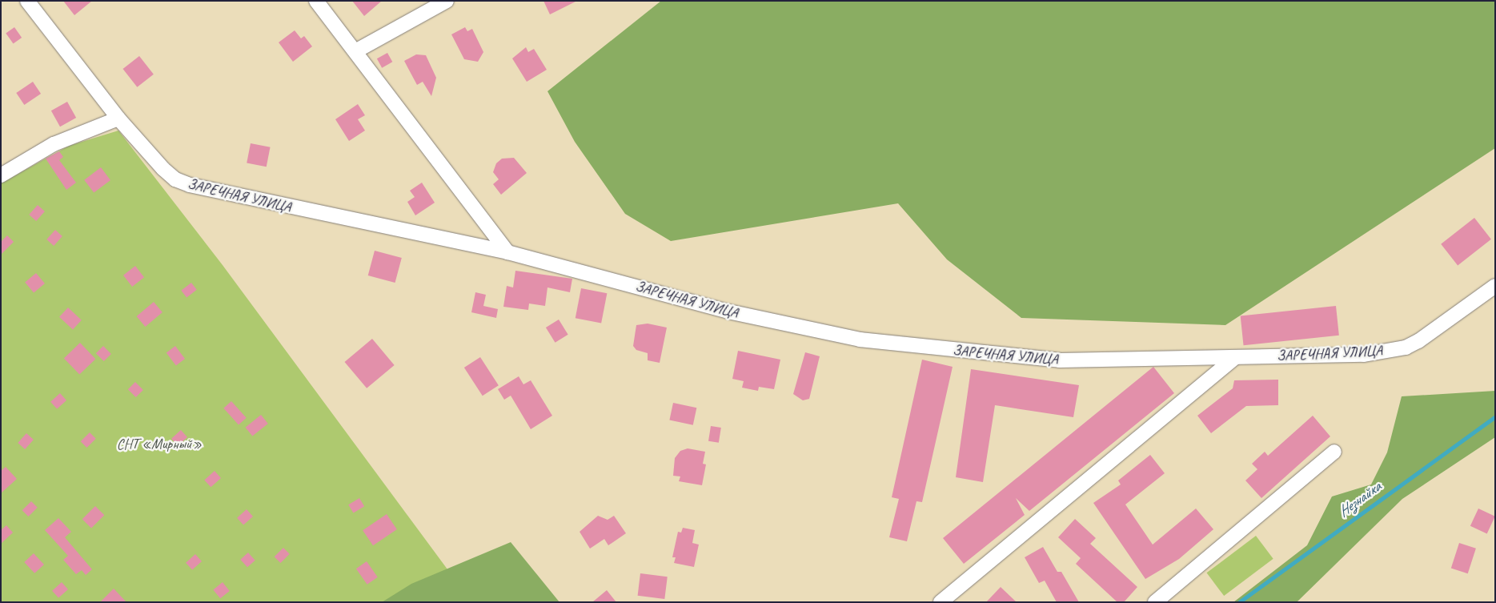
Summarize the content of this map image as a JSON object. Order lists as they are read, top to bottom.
{
  "streets": {
    "street": ["ЗАРЕЧНАЯ УЛИЦА"]
  },
  "water": ["Незнайка"],
  "parks": ["СНТ «Мирный»"]
}
